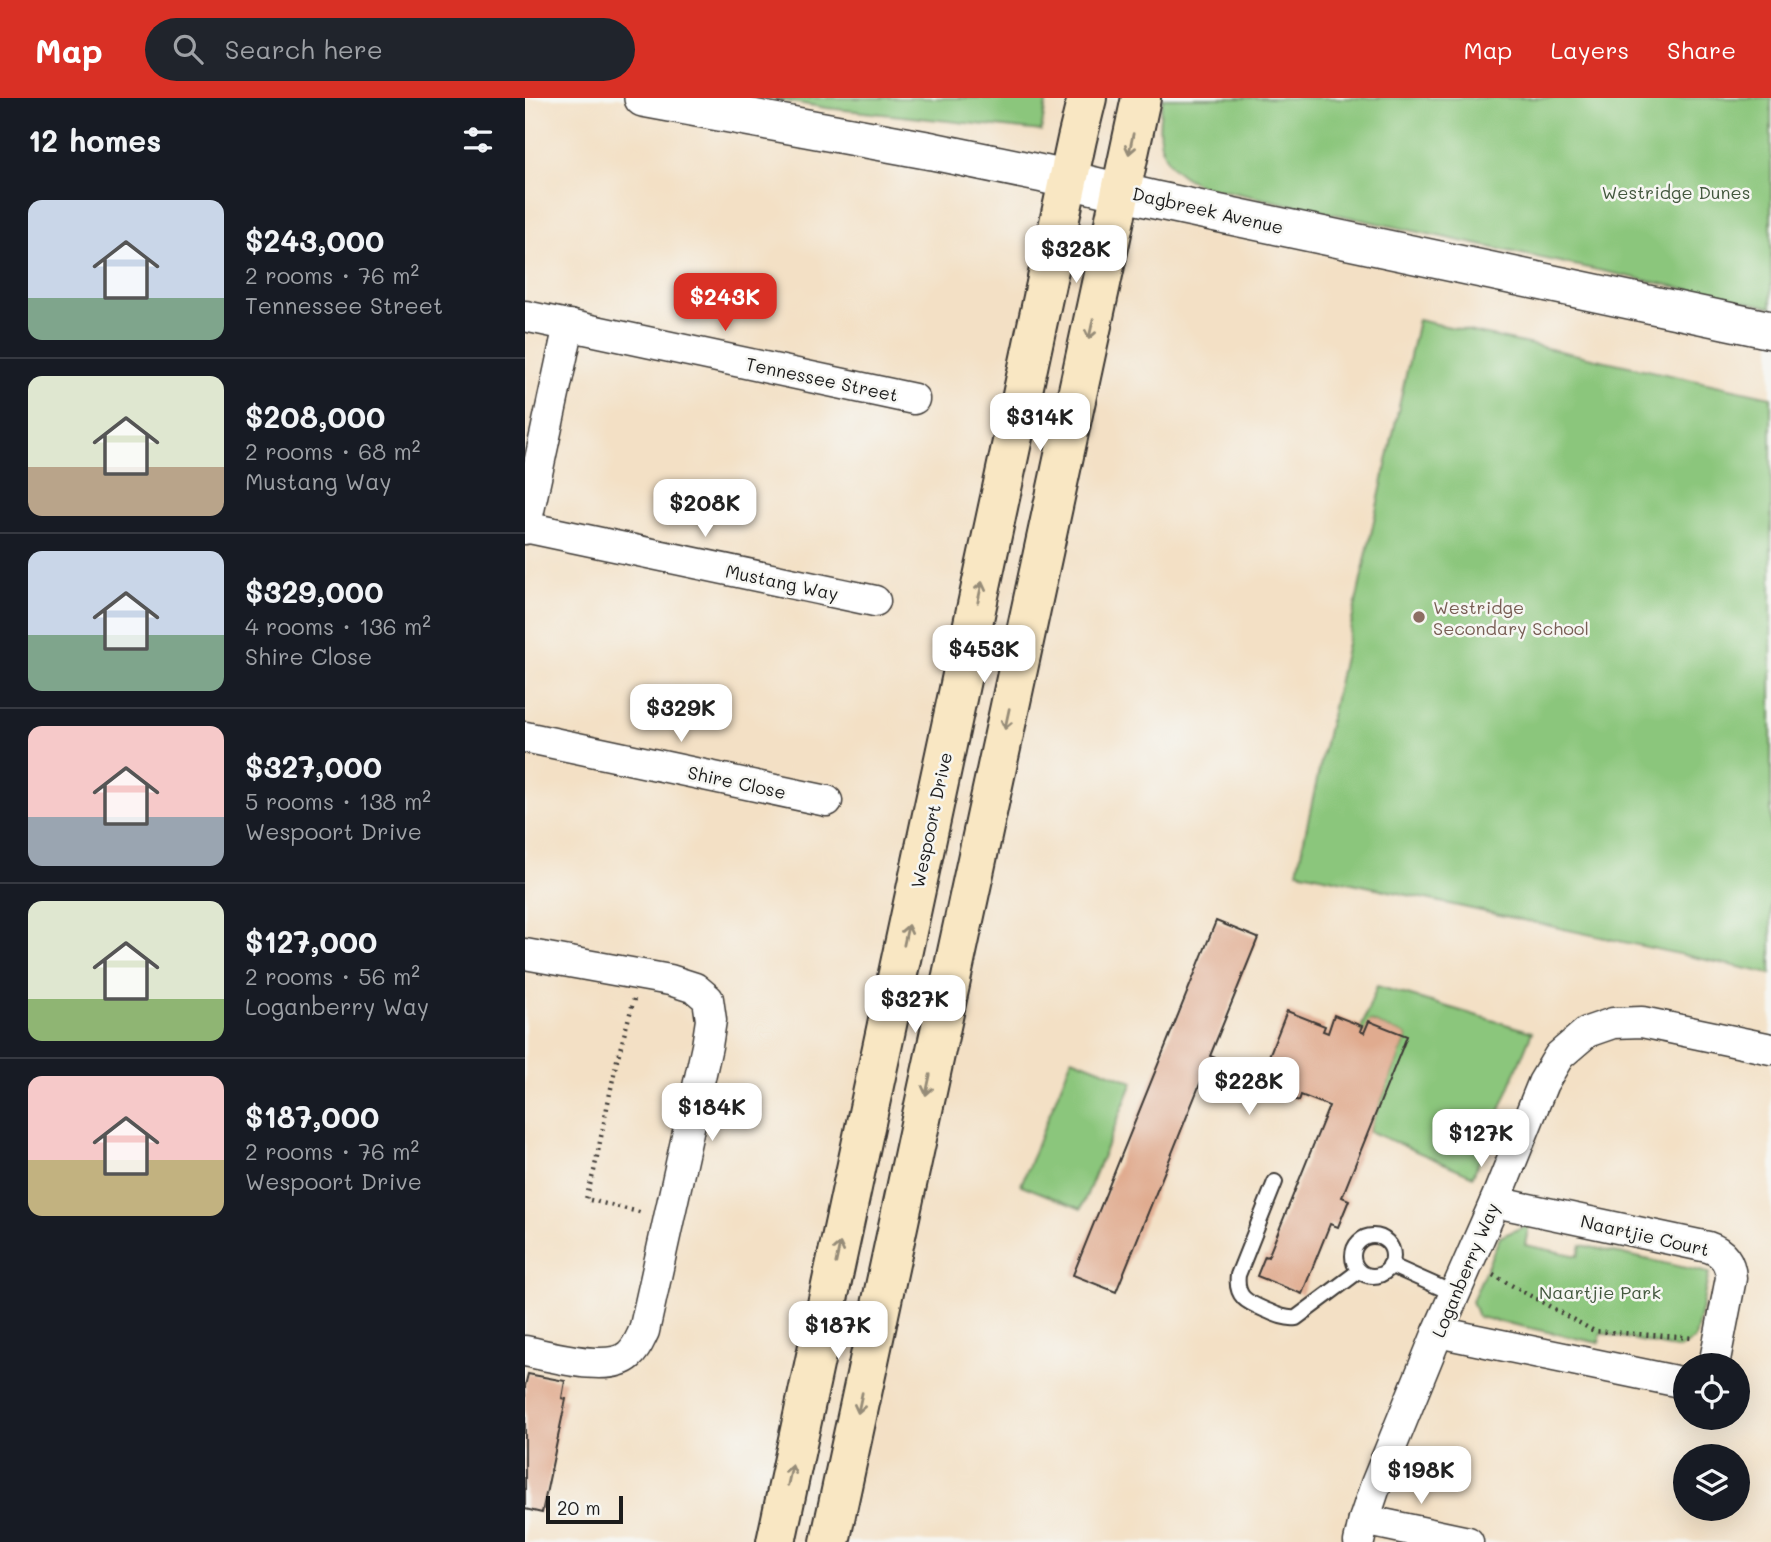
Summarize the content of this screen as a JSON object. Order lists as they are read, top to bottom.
{
  "streets": {
    "main road": ["Wespoort Drive"],
    "street": [
      "Dagbreek Avenue",
      "Tennessee Street",
      "Mustang Way",
      "Shire Close",
      "Naartjie Court",
      "Loganberry Way"
    ]
  },
  "crossings": [
    ["Dagbreek Avenue", "Wespoort Drive"],
    ["Naartjie Court", "Loganberry Way"]
  ],
  "parks": ["Westridge Dunes", "Naartjie Park"],
  "places": ["Westridge Secondary School"],
  "scale_bar": "20 m",
  "page": {
    "header": "Map",
    "search": "Search here",
    "nav": ["Map", "Layers", "Share"],
    "heading": "12 homes",
    "list": [
      {
        "name": "$243,000",
        "note": "2 rooms · 76 m² · Tennessee Street"
      },
      {
        "name": "$208,000",
        "note": "2 rooms · 68 m² · Mustang Way"
      },
      {
        "name": "$329,000",
        "note": "4 rooms · 136 m² · Shire Close"
      },
      {
        "name": "$327,000",
        "note": "5 rooms · 138 m² · Wespoort Drive"
      },
      {
        "name": "$127,000",
        "note": "2 rooms · 56 m² · Loganberry Way"
      },
      {
        "name": "$187,000",
        "note": "2 rooms · 76 m² · Wespoort Drive"
      }
    ],
    "price": [
      "$328K",
      "$243K",
      "$314K",
      "$208K",
      "$453K",
      "$329K",
      "$327K",
      "$228K",
      "$184K",
      "$127K",
      "$187K",
      "$198K"
    ],
    "scale": "20 m"
  }
}
